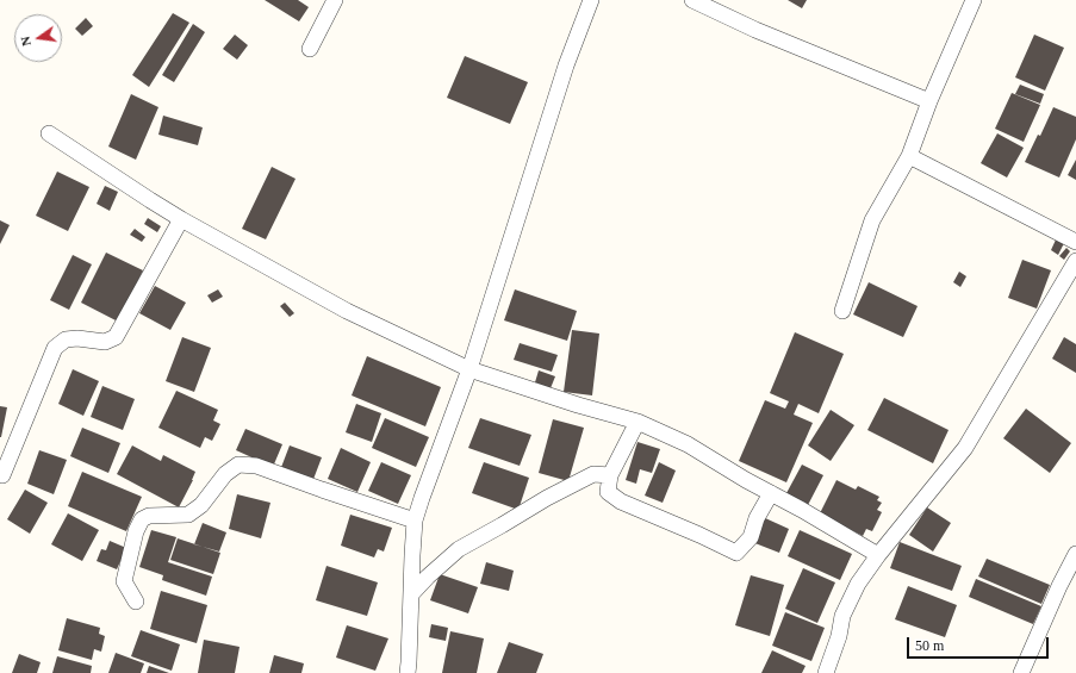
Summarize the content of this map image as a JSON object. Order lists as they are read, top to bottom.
{
  "scale_bar": "50 m",
  "north": "left"
}
